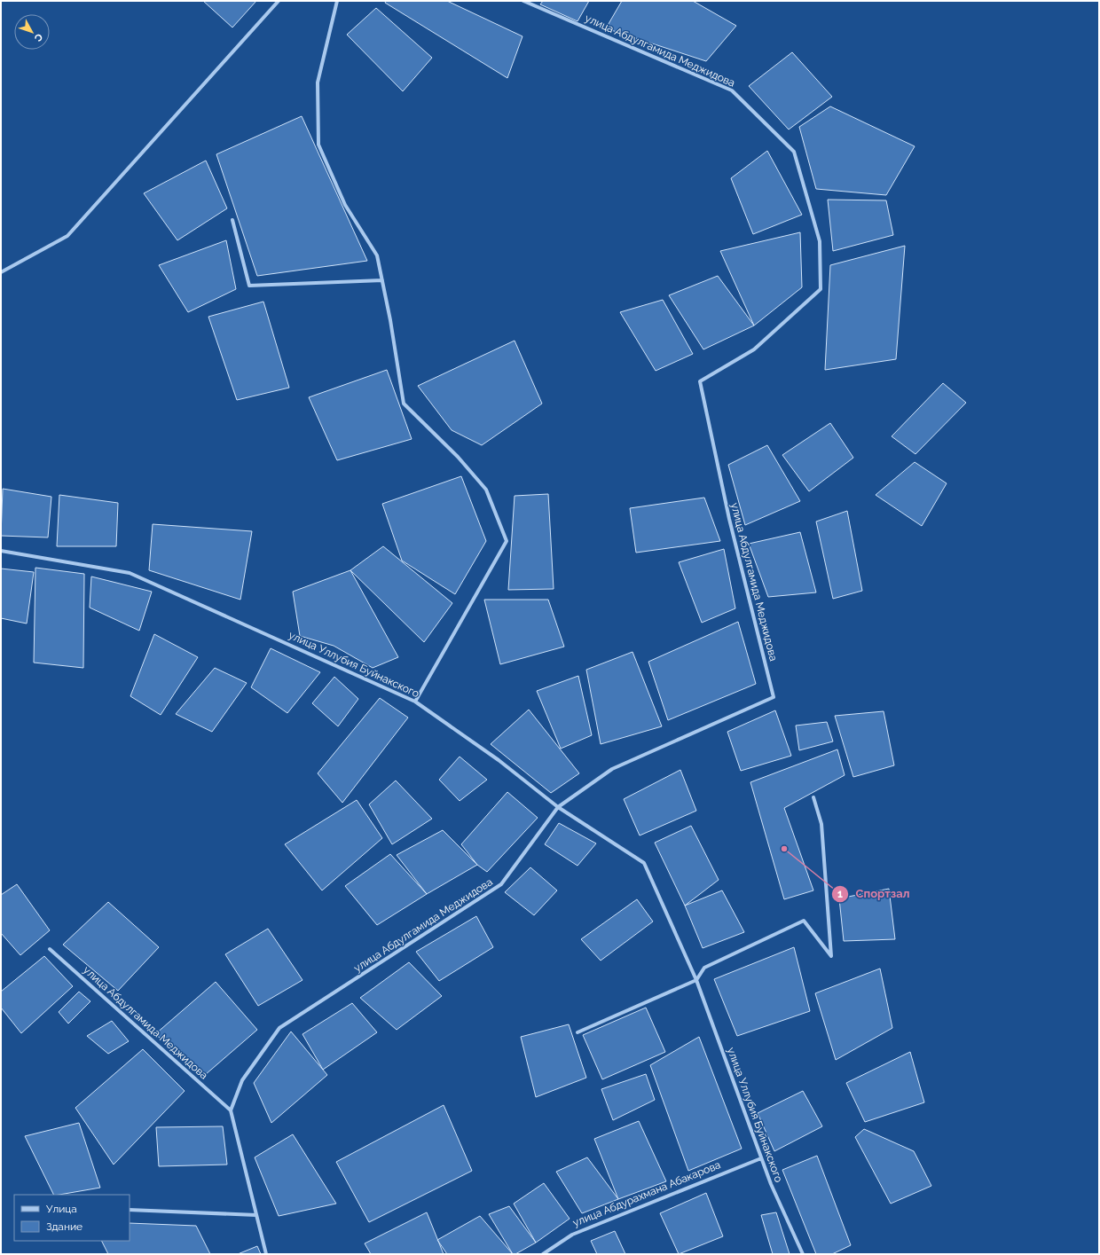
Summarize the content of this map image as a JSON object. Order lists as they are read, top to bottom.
{
  "streets": {
    "street": ["улица Абдулгамида Меджидова", "улица Уллубия Буйнакского", "улица Абдурахмана Абакарова"]
  },
  "crossings": [
    ["улица Абдулгамида Меджидова", "улица Уллубия Буйнакского"],
    ["улица Уллубия Буйнакского", "улица Абдурахмана Абакарова"]
  ],
  "places": ["Спортзал"],
  "legend": ["Улица", "Здание"],
  "north": "bottom right"
}
